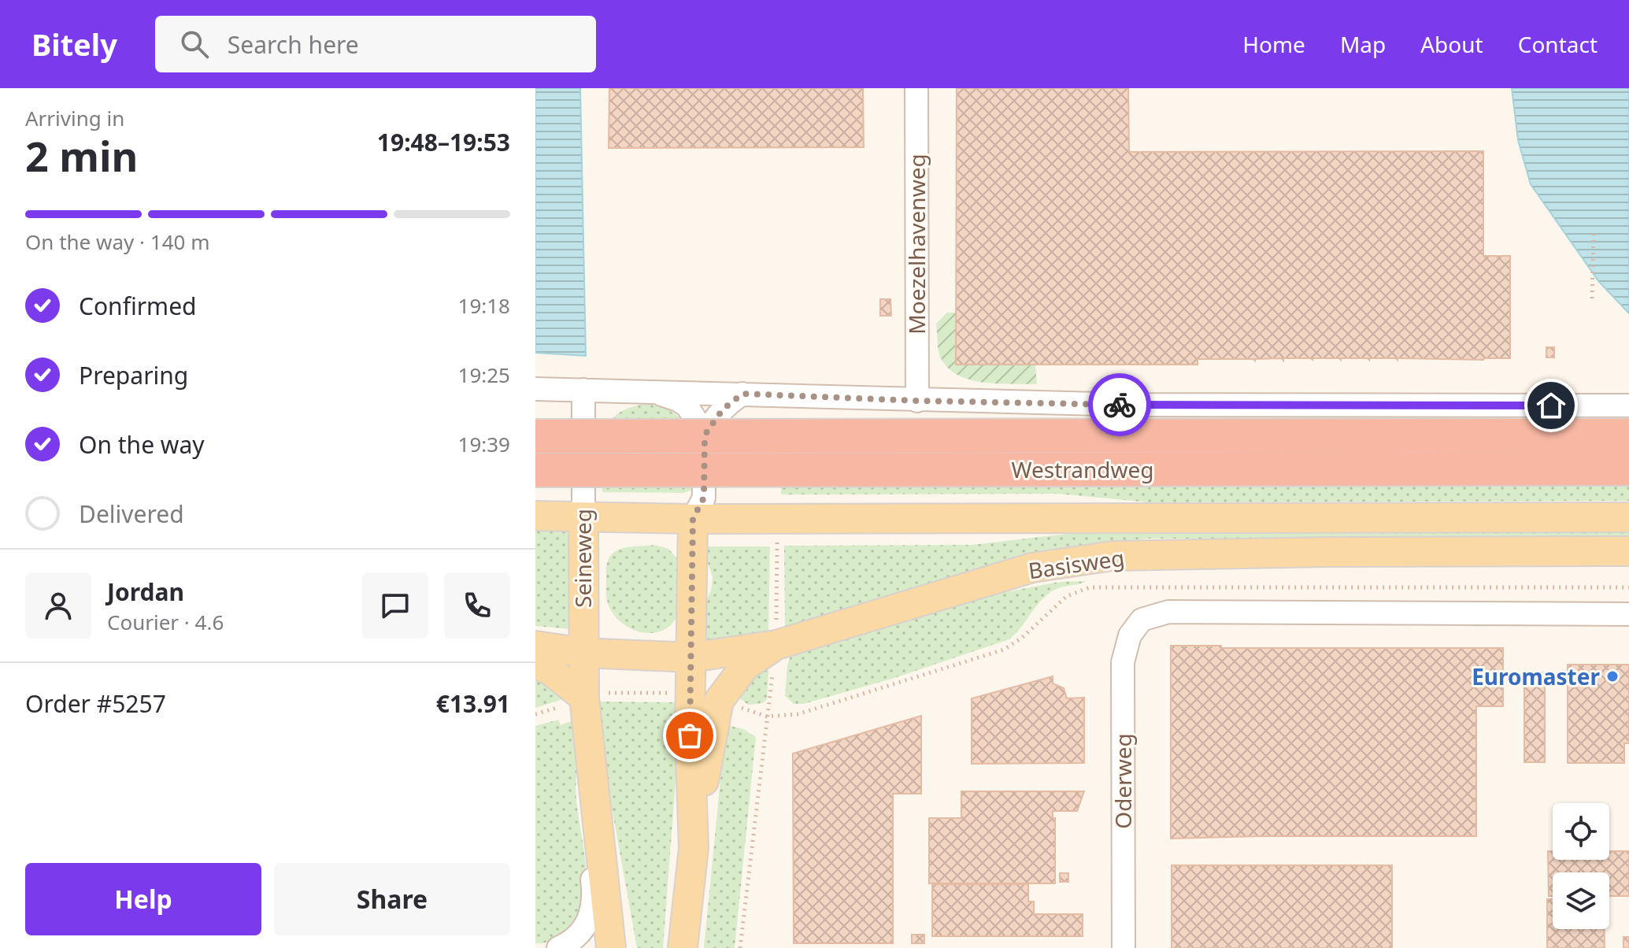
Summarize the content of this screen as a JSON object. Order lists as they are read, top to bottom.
{
  "streets": {
    "highway": ["Westrandweg"],
    "main road": ["Seineweg", "Basisweg"],
    "street": ["Moezelhavenweg", "Oderweg"]
  },
  "crossings": [
    ["Seineweg", "Basisweg"]
  ],
  "places": ["Euromaster"],
  "page": {
    "header": "Bitely",
    "search": "Search here",
    "nav": [
      "Home",
      "Map",
      "About",
      "Contact"
    ],
    "heading": ["2 min", "Arriving in", "19:48–19:53"],
    "panel": [
      "Jordan",
      "Courier · 4.6",
      "Order #5257",
      "€13.91"
    ],
    "bar": "On the way · 140 m",
    "list": [
      ["Confirmed", "19:18"],
      ["Preparing", "19:25"],
      ["On the way", "19:39"],
      "Delivered"
    ],
    "buttons": ["Help", "Share"]
  }
}
